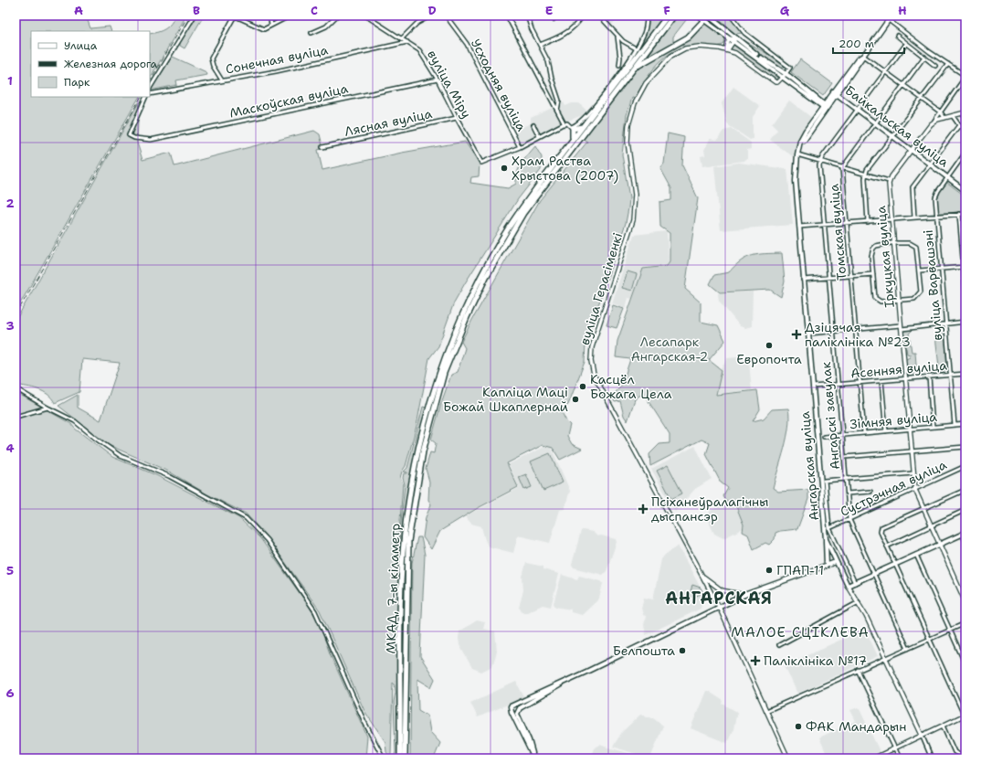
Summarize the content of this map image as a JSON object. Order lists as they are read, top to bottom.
{
  "streets": {
    "highway": ["МКАД, 7-ы кіламетр"],
    "main road": ["Байкальская вуліца", "Ангарская вуліца"],
    "street": [
      "Сонечная вуліца",
      "вуліца Міру",
      "Усходняя вуліца",
      "Маскоўская вуліца",
      "Лясная вуліца",
      "Томская вуліца",
      "Іркуцкая вуліца",
      "вуліца Варвашэні",
      "вуліца Герасіменкі",
      "Асенняя вуліца",
      "Ангарскі завулак",
      "Зімняя вуліца",
      "Сустрэчная вуліца"
    ]
  },
  "crossings": [
    ["Сонечная вуліца", "вуліца Міру"],
    ["вуліца Міру", "Усходняя вуліца"],
    ["вуліца Міру", "Маскоўская вуліца"],
    ["вуліца Міру", "Лясная вуліца"],
    ["Байкальская вуліца", "Томская вуліца"],
    ["Байкальская вуліца", "вуліца Варвашэні"],
    ["Байкальская вуліца", "Ангарская вуліца"],
    ["Томская вуліца", "Асенняя вуліца"],
    ["Томская вуліца", "Зімняя вуліца"],
    ["Іркуцкая вуліца", "Асенняя вуліца"],
    ["Іркуцкая вуліца", "Зімняя вуліца"],
    ["Іркуцкая вуліца", "Сустрэчная вуліца"],
    ["вуліца Варвашэні", "Асенняя вуліца"],
    ["вуліца Варвашэні", "Зімняя вуліца"],
    ["Асенняя вуліца", "Ангарскі завулак"],
    ["Асенняя вуліца", "Ангарская вуліца"],
    ["Ангарскі завулак", "Зімняя вуліца"],
    ["Ангарскі завулак", "Сустрэчная вуліца"]
  ],
  "districts": ["АНГАРСКАЯ", "МАЛОЕ СЦІКЛЕВА"],
  "parks": ["Лесапарк Ангарская-2"],
  "places": {
    "other": [
      "Храм Раства Хрыстова (2007)",
      "Европочта",
      "Касцёл Божага Цела",
      "Капліца Маці Божай Шкаплернай",
      "ГПАП-11",
      "Белпошта",
      "ФАК Мандарын"
    ],
    "health": ["Дзіцячая паліклініка №23", "Псіханеўралагічны дыспансэр", "Паліклініка №17"]
  },
  "legend": ["Улица", "Железная дорога", "Парк"],
  "scale_bar": "200 m",
  "grid": {
    "columns": [
      "A",
      "B",
      "C",
      "D",
      "E",
      "F",
      "G",
      "H"
    ],
    "rows": [
      "1",
      "2",
      "3",
      "4",
      "5",
      "6"
    ]
  }
}
